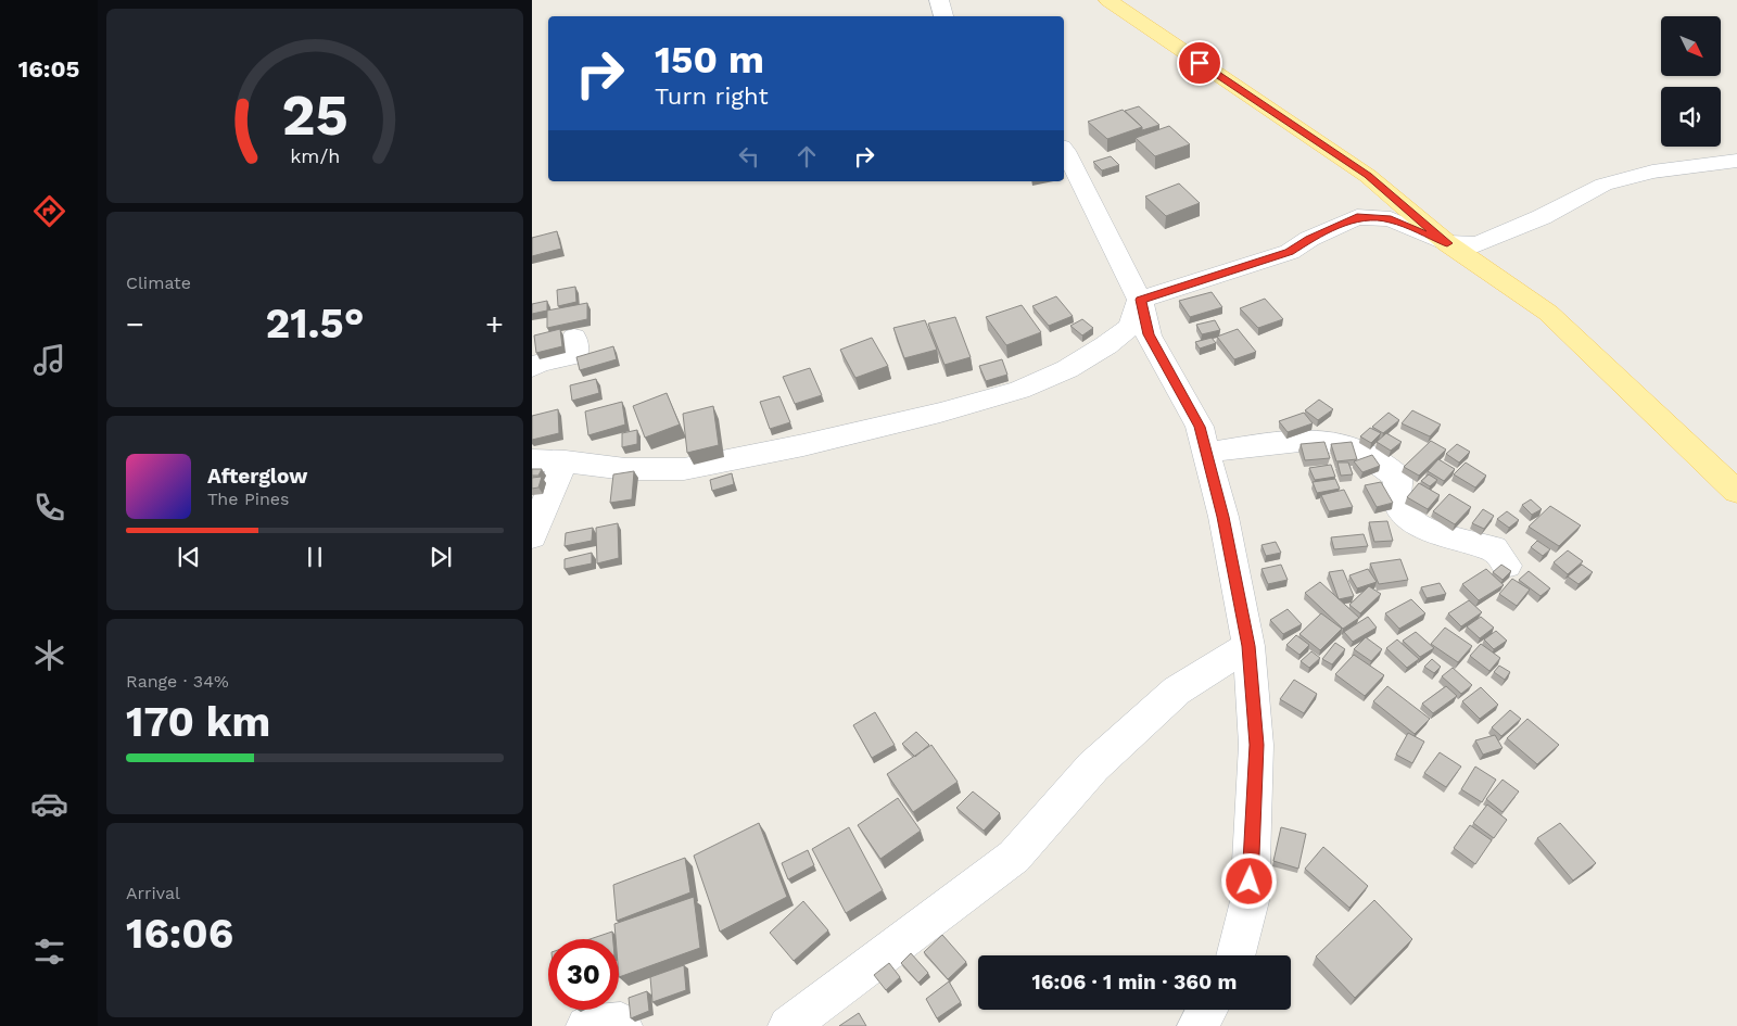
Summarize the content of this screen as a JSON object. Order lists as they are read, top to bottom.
{
  "north": "bottom right",
  "page": {
    "tabs": "16:05",
    "turn": ["150 m", "Turn right"],
    "tile": [
      "Climate",
      ["Range · 34%", "170 km"],
      ["Arrival", "16:06"]
    ],
    "heat": ["−", "21.5°", "+"],
    "song": ["Afterglow", "The Pines"],
    "limit": "30",
    "trip": "16:06 · 1 min · 360 m",
    "gauge": ["25", "km/h"]
  }
}
